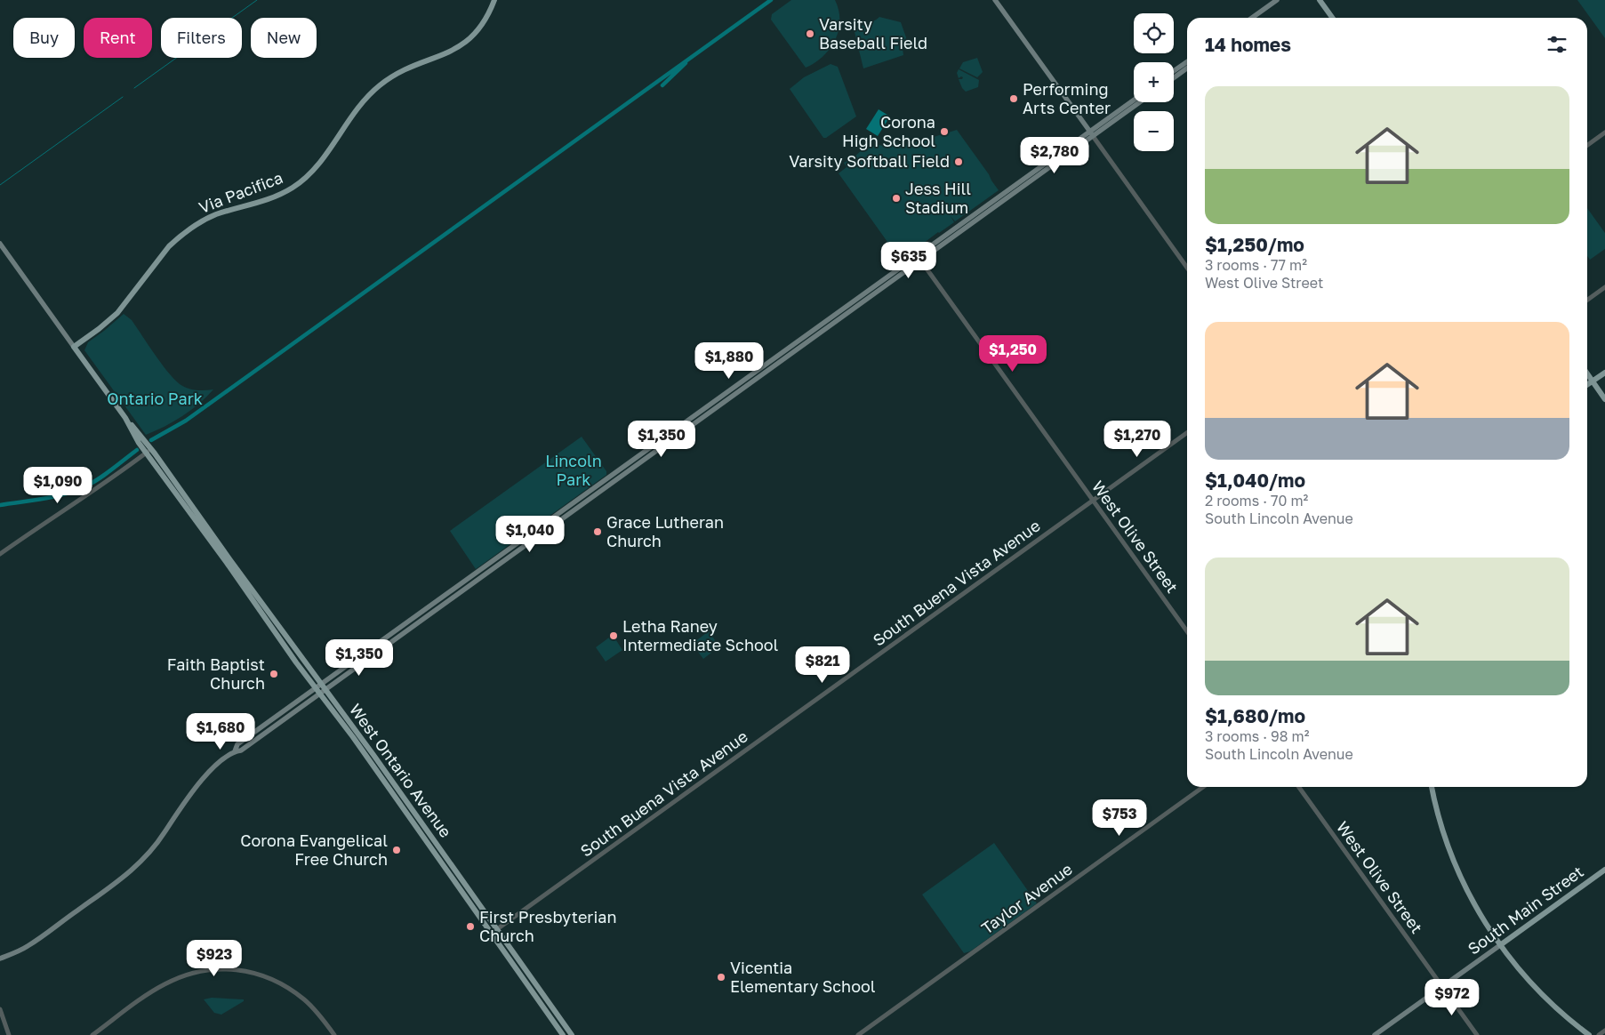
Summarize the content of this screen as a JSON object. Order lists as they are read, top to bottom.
{
  "streets": {
    "main road": ["Via Pacifica", "West Ontario Avenue", "South Main Street"],
    "street": ["West Olive Street", "South Buena Vista Avenue", "Taylor Avenue"]
  },
  "crossings": [
    ["Via Pacifica", "West Ontario Avenue"],
    ["West Olive Street", "South Buena Vista Avenue"],
    ["West Olive Street", "South Main Street"],
    ["South Buena Vista Avenue", "West Ontario Avenue"]
  ],
  "parks": ["Ontario Park", "Lincoln Park"],
  "places": [
    "Varsity Baseball Field",
    "Performing Arts Center",
    "Corona High School",
    "Varsity Softball Field",
    "Jess Hill Stadium",
    "Grace Lutheran Church",
    "Letha Raney Intermediate School",
    "Faith Baptist Church",
    "Corona Evangelical Free Church",
    "First Presbyterian Church",
    "Vicentia Elementary School"
  ],
  "page": {
    "map_buttons": ["+", "−"],
    "chip": [
      "Buy",
      "Rent",
      "Filters",
      "New"
    ],
    "heading": "14 homes",
    "list": [
      {
        "name": "$1,250/mo",
        "note": "3 rooms · 77 m² · West Olive Street"
      },
      {
        "name": "$1,040/mo",
        "note": "2 rooms · 70 m² · South Lincoln Avenue"
      },
      {
        "name": "$1,680/mo",
        "note": "3 rooms · 98 m² · South Lincoln Avenue"
      }
    ],
    "price": [
      "$2,780",
      "$635",
      "$1,250",
      "$1,880",
      "$1,350",
      "$1,270",
      "$1,090",
      "$1,040",
      "$1,350",
      "$821",
      "$1,680",
      "$753",
      "$923",
      "$972"
    ]
  }
}
